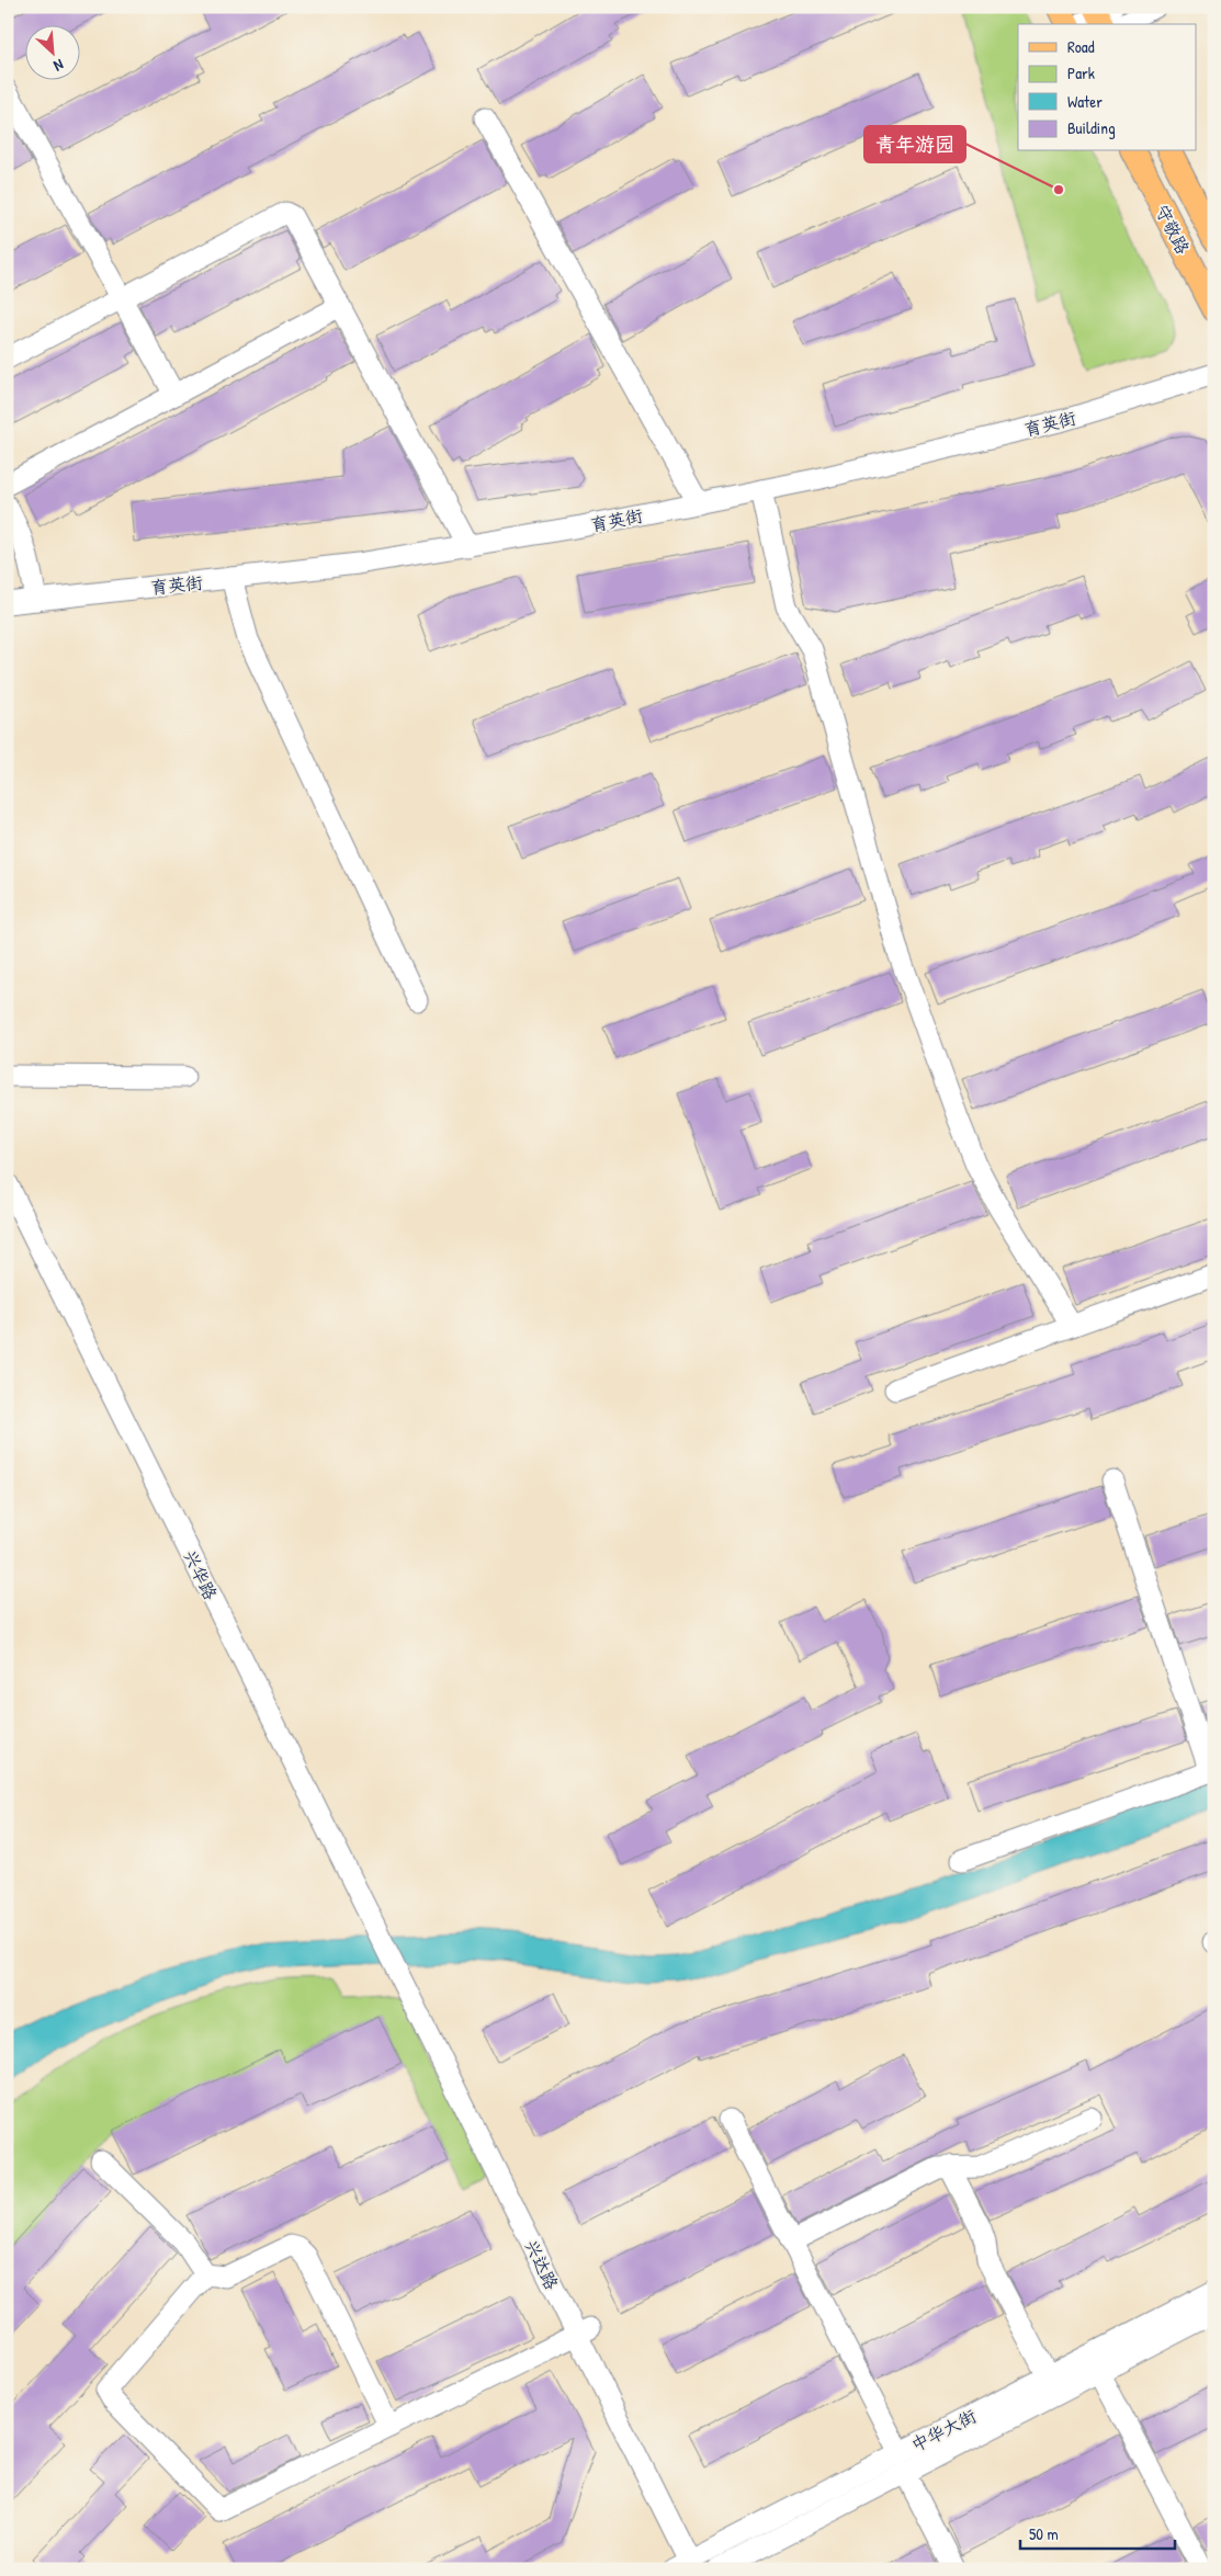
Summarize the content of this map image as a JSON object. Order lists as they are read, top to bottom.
{
  "streets": {
    "main road": ["守敬路"],
    "street": [
      "育英街",
      "兴华路",
      "兴达路",
      "中华大街"
    ]
  },
  "crossings": [
    ["兴华路", "兴达路"],
    ["兴达路", "中华大街"]
  ],
  "places": ["青年游园"],
  "legend": [
    "Road",
    "Park",
    "Water",
    "Building"
  ],
  "scale_bar": "50 m",
  "north": "bottom right"
}
